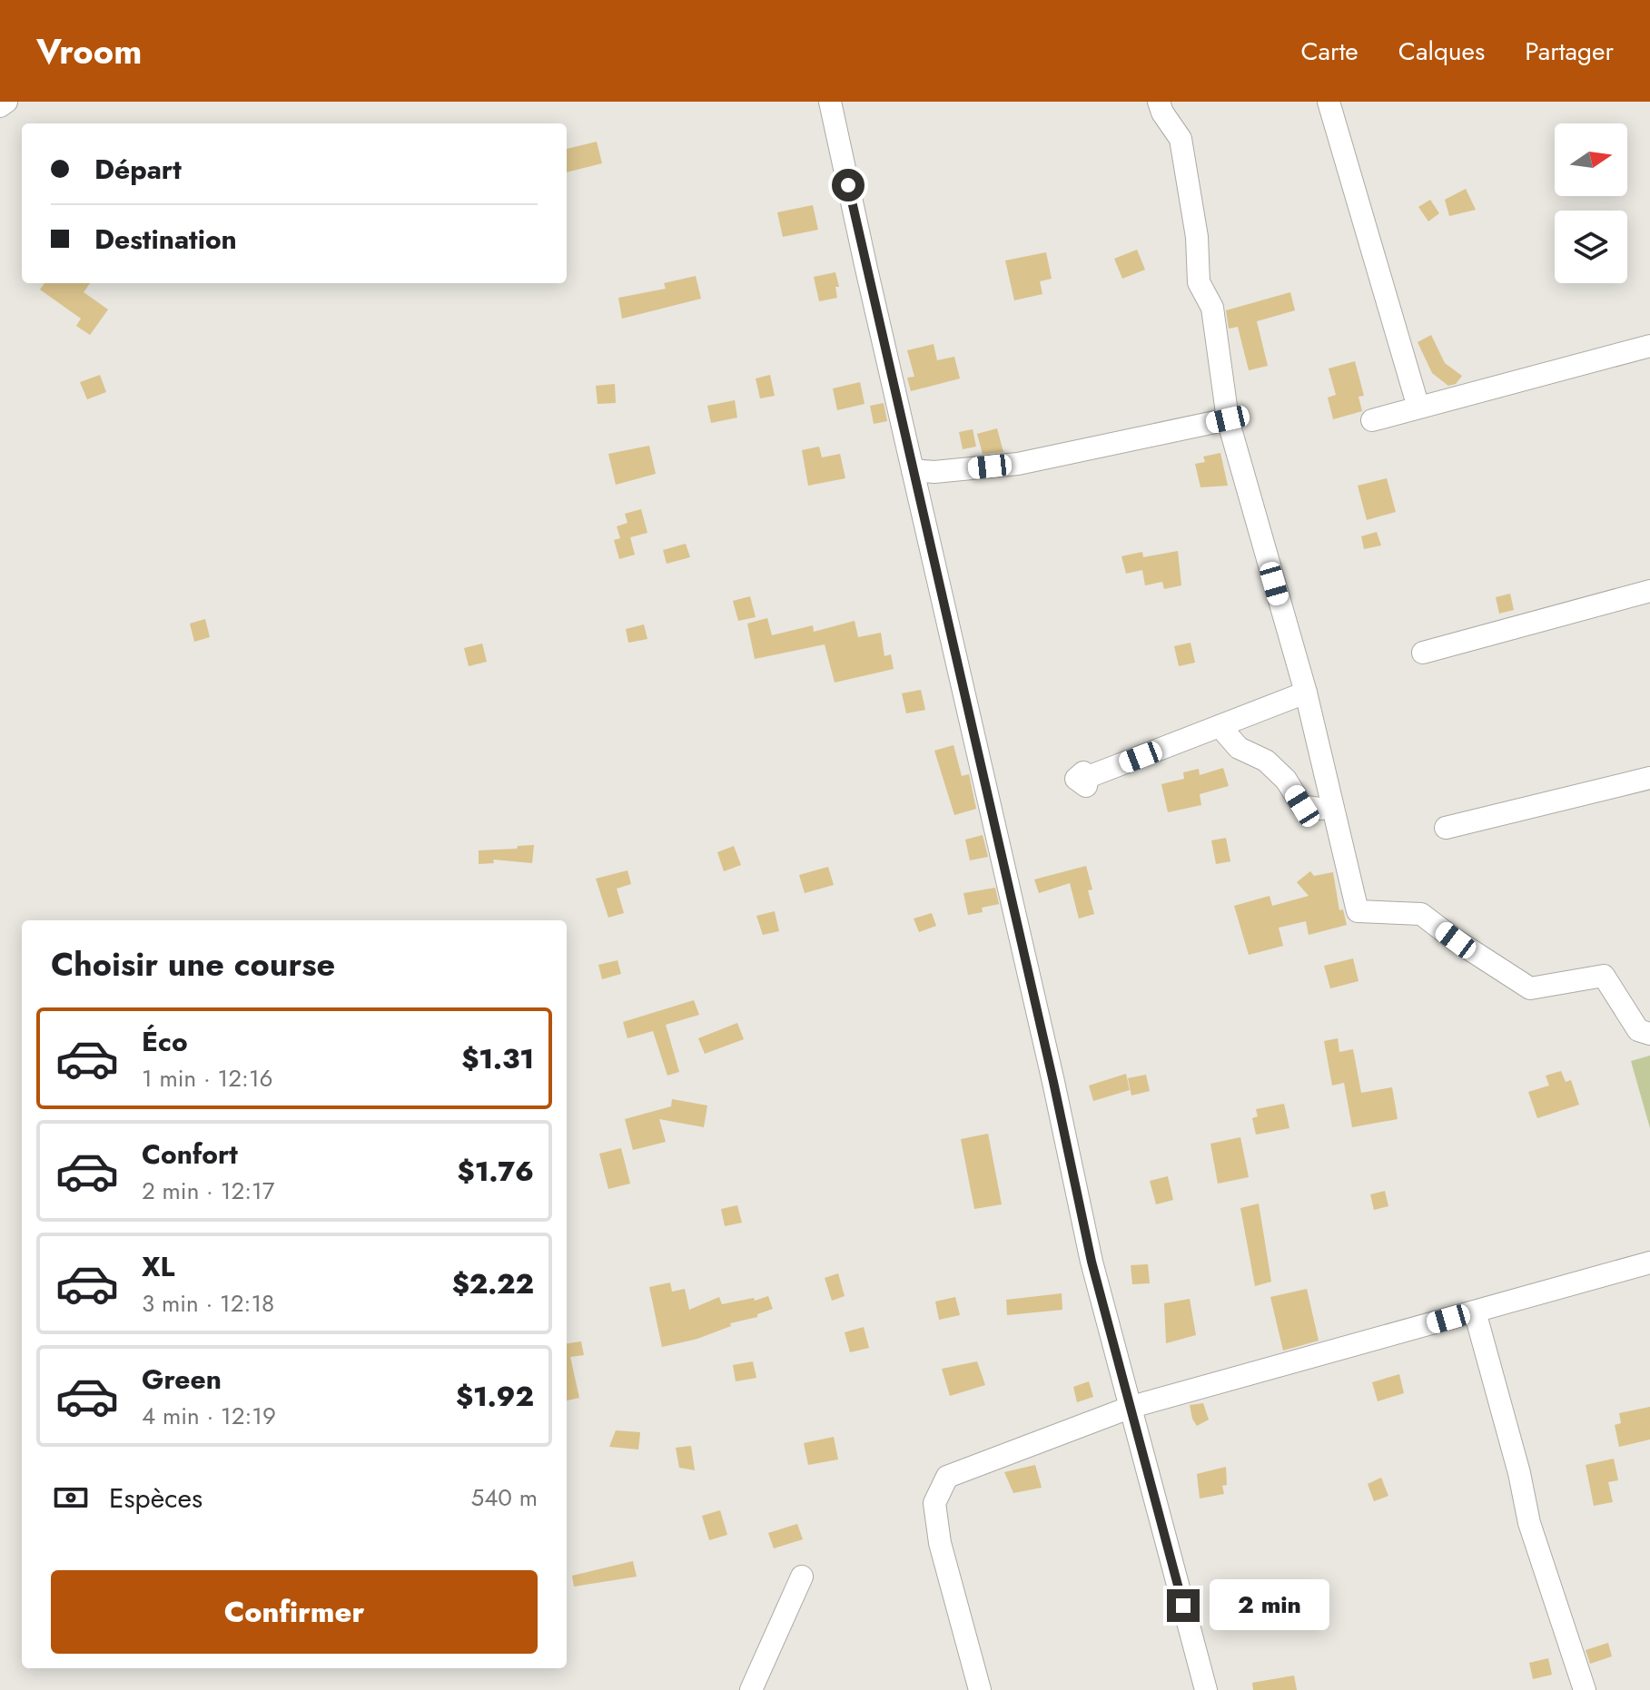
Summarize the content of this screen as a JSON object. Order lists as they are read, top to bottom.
{
  "north": "right",
  "page": {
    "header": "Vroom",
    "nav": ["Carte", "Calques", "Partager"],
    "banner": ["Départ", "Destination"],
    "heading": "Choisir une course",
    "list": [
      {
        "name": "Éco",
        "note": "1 min · 12:16",
        "value": "$1.31"
      },
      {
        "name": "Confort",
        "note": "2 min · 12:17",
        "value": "$1.76"
      },
      {
        "name": "XL",
        "note": "3 min · 12:18",
        "value": "$2.22"
      },
      {
        "name": "Green",
        "note": "4 min · 12:19",
        "value": "$1.92"
      }
    ],
    "pay": ["Espèces", "540 m"],
    "buttons": "Confirmer",
    "bubble": "2 min"
  }
}
